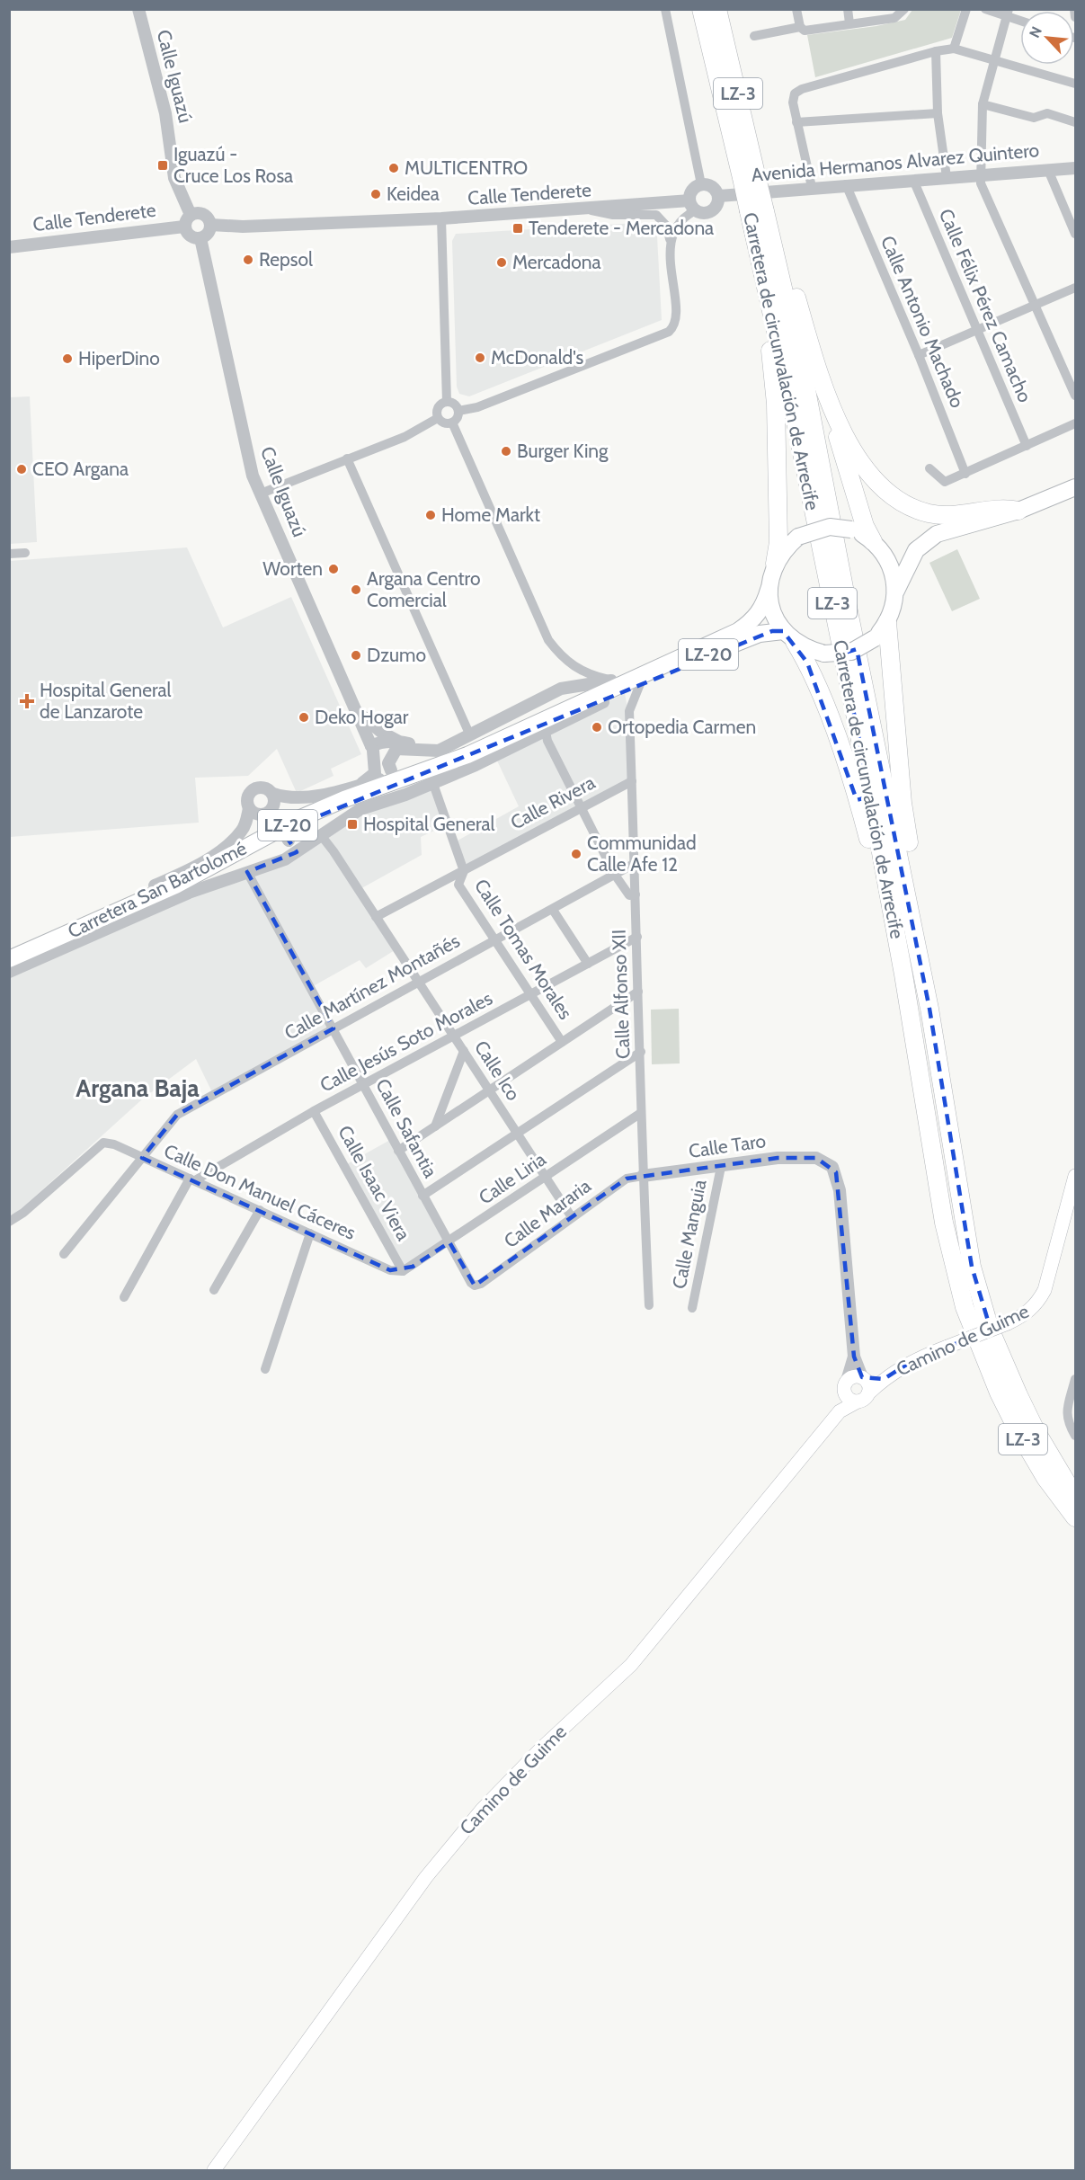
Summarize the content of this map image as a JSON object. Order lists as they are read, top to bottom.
{
  "streets": {
    "highway": ["LZ-3", "Carretera de circunvalación de Arrecife"],
    "main road": ["LZ-20", "Carretera San Bartolomé", "Camino de Guime"],
    "street": [
      "Calle Iguazú",
      "Avenida Hermanos Alvarez Quintero",
      "Calle Tenderete",
      "Calle Félix Pérez Camacho",
      "Calle Antonio Machado",
      "Calle Rivera",
      "Calle Tomas Morales",
      "Calle Martínez Montañés",
      "Calle Alfonso XII",
      "Calle Jesús Soto Morales",
      "Calle Ico",
      "Calle Safantia",
      "Calle Taro",
      "Calle Liria",
      "Calle Isaac Viera",
      "Calle Don Manuel Cáceres",
      "Calle Mararia",
      "Calle Manguia"
    ]
  },
  "crossings": [
    ["Calle Iguazú", "Calle Tenderete"],
    ["LZ-3", "Carretera de circunvalación de Arrecife"],
    ["LZ-3", "LZ-20"],
    ["LZ-3", "Carretera San Bartolomé"],
    ["Avenida Hermanos Alvarez Quintero", "Calle Tenderete"],
    ["Avenida Hermanos Alvarez Quintero", "Calle Félix Pérez Camacho"],
    ["Avenida Hermanos Alvarez Quintero", "Calle Antonio Machado"],
    ["LZ-20", "Carretera San Bartolomé"],
    ["LZ-20", "Calle Alfonso XII"],
    ["Calle Rivera", "Calle Tomas Morales"],
    ["Calle Rivera", "Calle Alfonso XII"],
    ["Calle Rivera", "Calle Ico"],
    ["Carretera San Bartolomé", "Calle Tomas Morales"],
    ["Carretera San Bartolomé", "Calle Alfonso XII"],
    ["Carretera San Bartolomé", "Calle Ico"],
    ["Carretera San Bartolomé", "Calle Safantia"],
    ["Calle Tomas Morales", "Calle Martínez Montañés"],
    ["Calle Tomas Morales", "Calle Jesús Soto Morales"],
    ["Calle Martínez Montañés", "Calle Alfonso XII"],
    ["Calle Martínez Montañés", "Calle Ico"],
    ["Calle Martínez Montañés", "Calle Safantia"],
    ["Calle Martínez Montañés", "Calle Don Manuel Cáceres"],
    ["Calle Alfonso XII", "Calle Jesús Soto Morales"],
    ["Calle Alfonso XII", "Calle Taro"],
    ["Calle Alfonso XII", "Calle Liria"],
    ["Calle Alfonso XII", "Calle Mararia"],
    ["Calle Jesús Soto Morales", "Calle Ico"],
    ["Calle Jesús Soto Morales", "Calle Safantia"],
    ["Calle Jesús Soto Morales", "Calle Isaac Viera"],
    ["Calle Jesús Soto Morales", "Calle Don Manuel Cáceres"],
    ["Calle Ico", "Calle Liria"],
    ["Calle Ico", "Calle Mararia"],
    ["Calle Safantia", "Calle Liria"],
    ["Calle Safantia", "Calle Mararia"],
    ["Calle Taro", "Calle Mararia"],
    ["Calle Taro", "Calle Manguia"],
    ["Calle Liria", "Calle Isaac Viera"],
    ["Calle Liria", "Calle Don Manuel Cáceres"],
    ["Calle Isaac Viera", "Calle Don Manuel Cáceres"]
  ],
  "districts": ["Argana Baja"],
  "places": {
    "transit": ["Iguazú - Cruce Los Rosa", "Tenderete - Mercadona", "Hospital General"],
    "other": [
      "MULTICENTRO",
      "Keidea",
      "Repsol",
      "Mercadona",
      "McDonald's",
      "HiperDino",
      "Burger King",
      "CEO Argana",
      "Home Markt",
      "Worten",
      "Argana Centro Comercial",
      "Dzumo",
      "Deko Hogar",
      "Ortopedia Carmen",
      "Communidad Calle Afe 12"
    ],
    "health": ["Hospital General de Lanzarote"]
  },
  "north": "top left"
}
